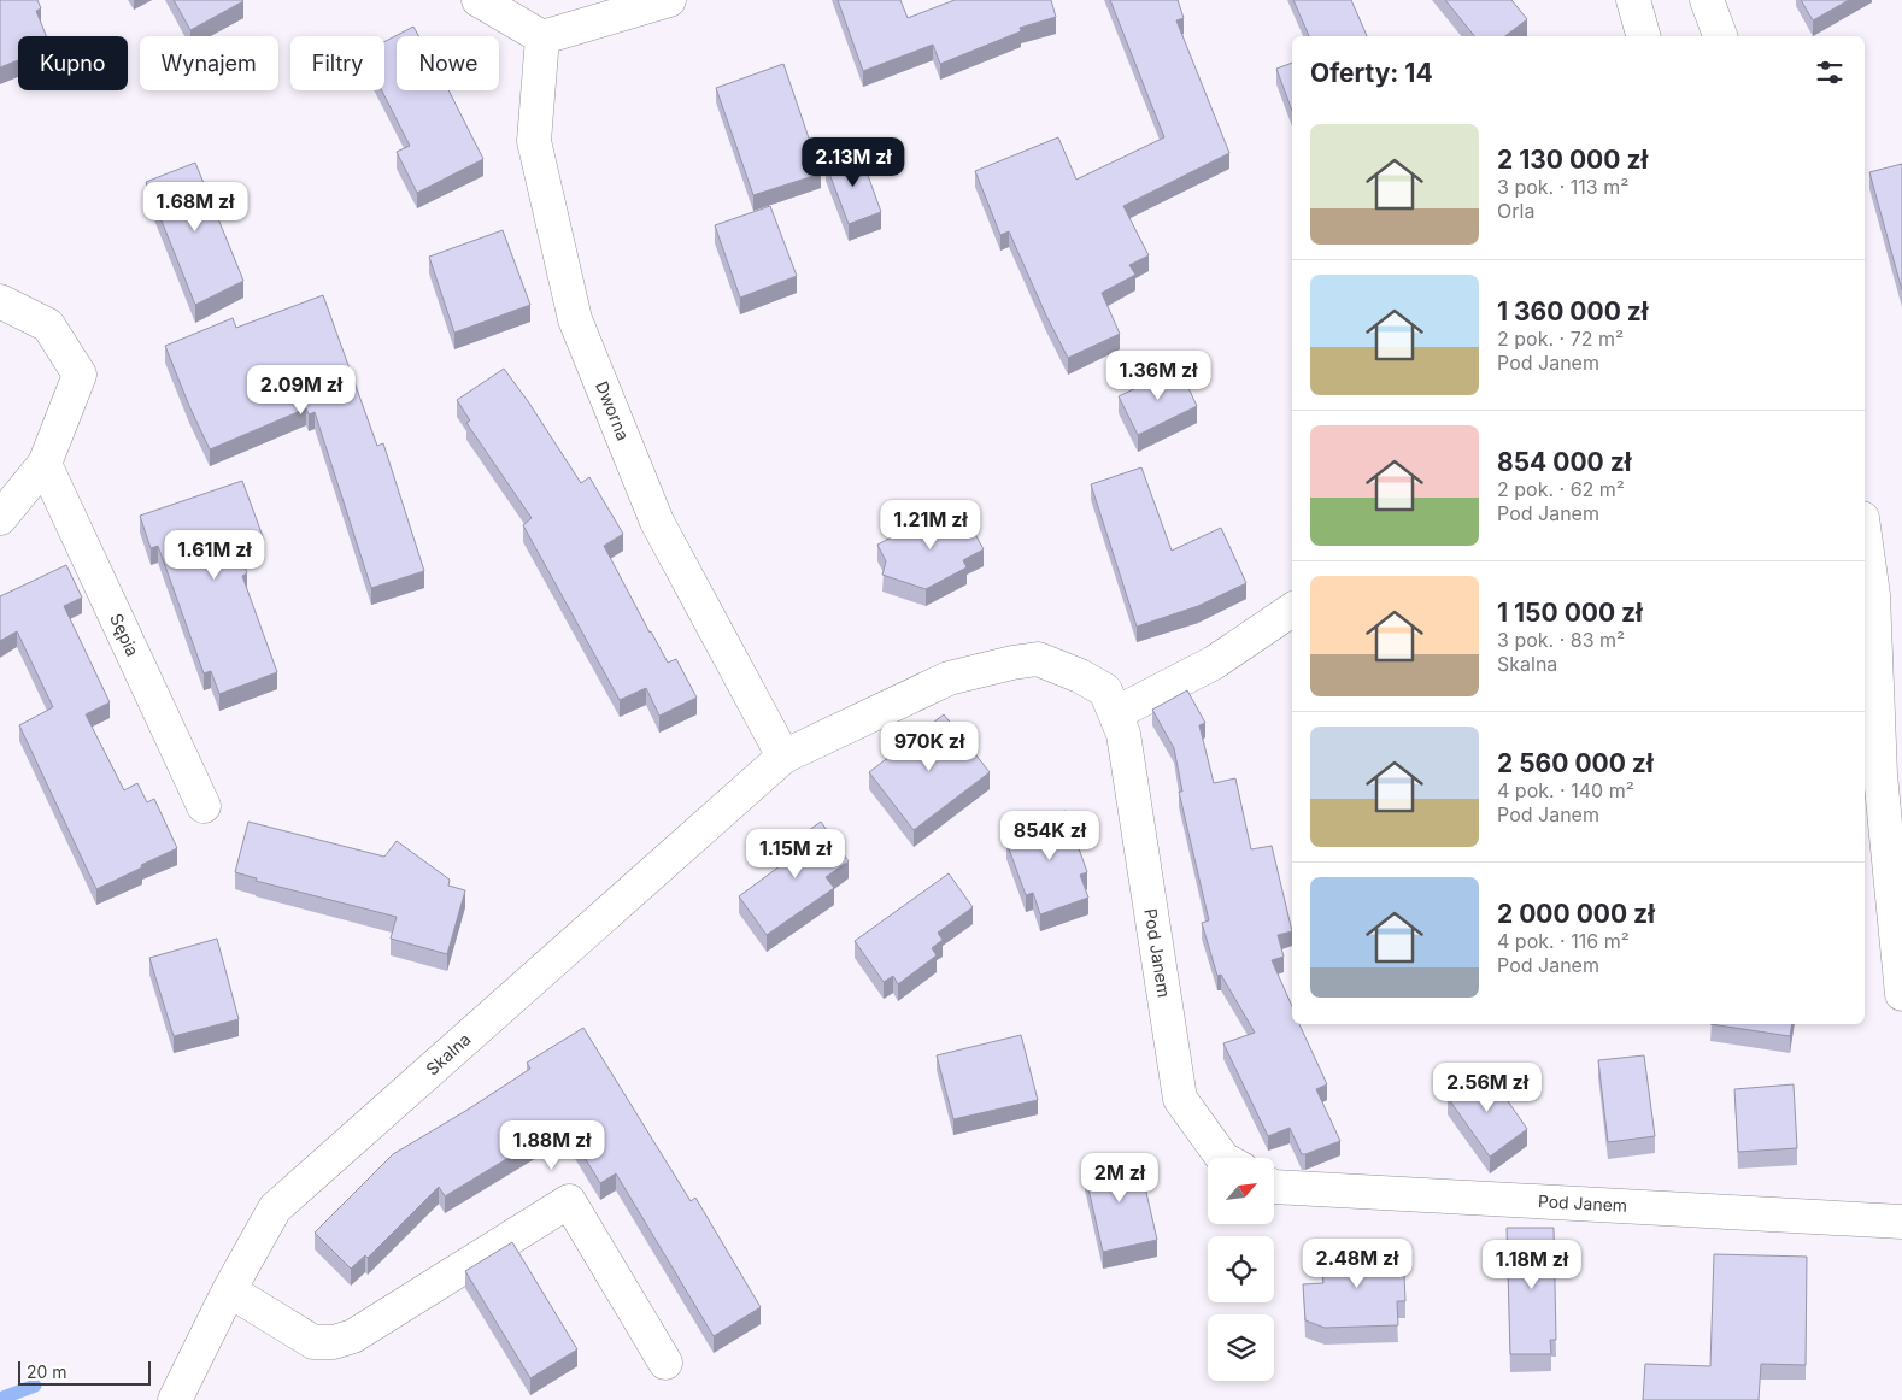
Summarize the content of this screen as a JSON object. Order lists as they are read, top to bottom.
{
  "streets": {
    "street": [
      "Dworna",
      "Sępia",
      "Pod Janem",
      "Skalna"
    ]
  },
  "crossings": [
    ["Dworna", "Pod Janem"],
    ["Dworna", "Skalna"],
    ["Pod Janem", "Skalna"]
  ],
  "scale_bar": "20 m",
  "north": "top right",
  "page": {
    "chip": [
      "Kupno",
      "Wynajem",
      "Filtry",
      "Nowe"
    ],
    "heading": "Oferty: 14",
    "list": [
      {
        "name": "2 130 000 zł",
        "note": "3 pok. · 113 m² · Orla"
      },
      {
        "name": "1 360 000 zł",
        "note": "2 pok. · 72 m² · Pod Janem"
      },
      {
        "name": "854 000 zł",
        "note": "2 pok. · 62 m² · Pod Janem"
      },
      {
        "name": "1 150 000 zł",
        "note": "3 pok. · 83 m² · Skalna"
      },
      {
        "name": "2 560 000 zł",
        "note": "4 pok. · 140 m² · Pod Janem"
      },
      {
        "name": "2 000 000 zł",
        "note": "4 pok. · 116 m² · Pod Janem"
      }
    ],
    "price": [
      "2.13M zł",
      "1.68M zł",
      "1.36M zł",
      "2.09M zł",
      "1.21M zł",
      "1.61M zł",
      "970K zł",
      "854K zł",
      "1.15M zł",
      "2.56M zł",
      "1.88M zł",
      "2M zł",
      "2.48M zł",
      "1.18M zł"
    ],
    "scale": "20 m"
  }
}
